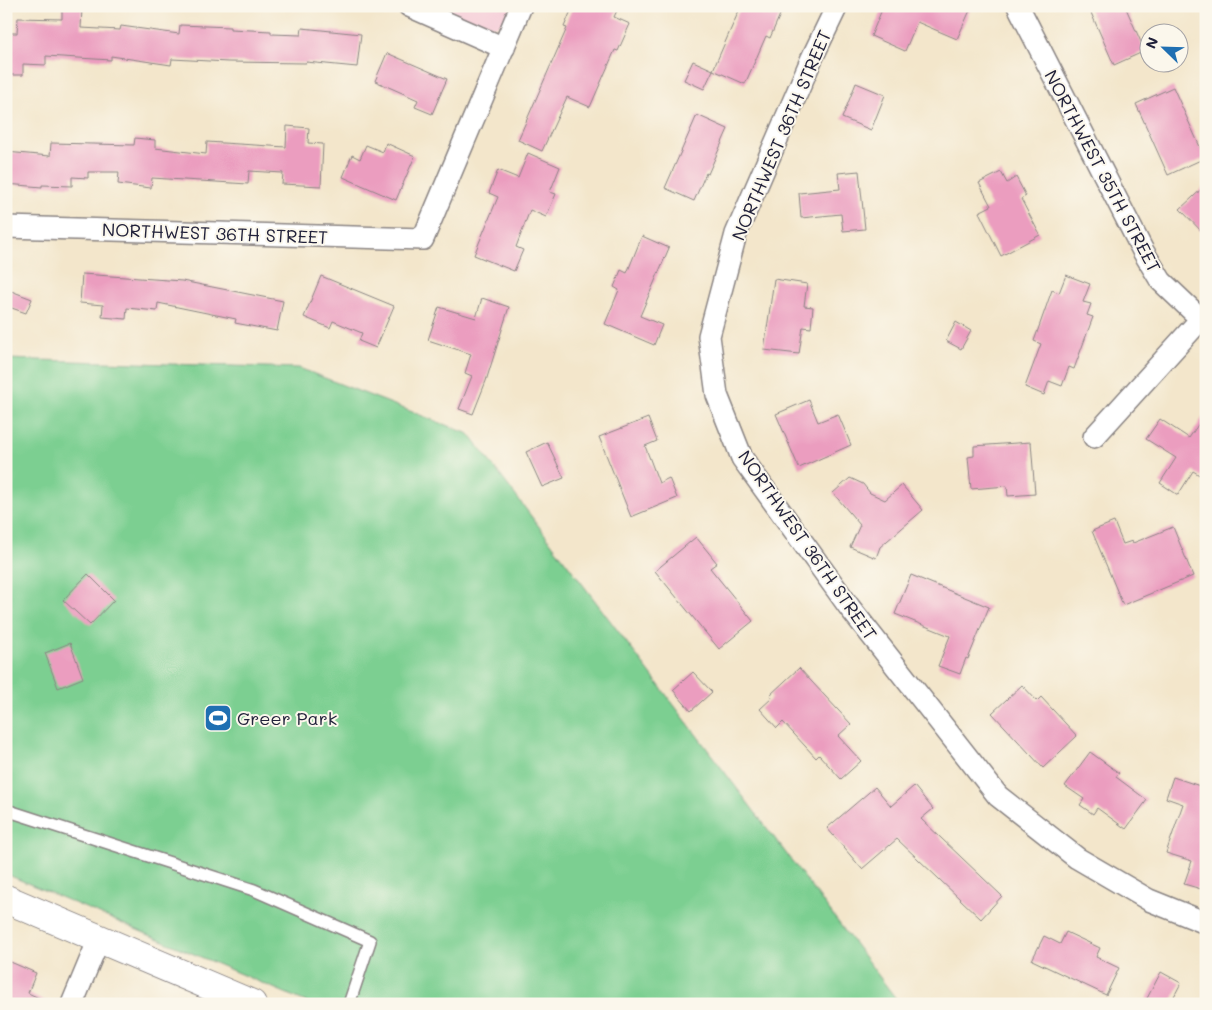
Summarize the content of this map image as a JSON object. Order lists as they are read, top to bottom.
{
  "streets": {
    "street": ["NORTHWEST 36TH STREET", "NORTHWEST 35TH STREET"]
  },
  "places": {
    "sports": ["Greer Park"]
  },
  "north": "top left"
}
